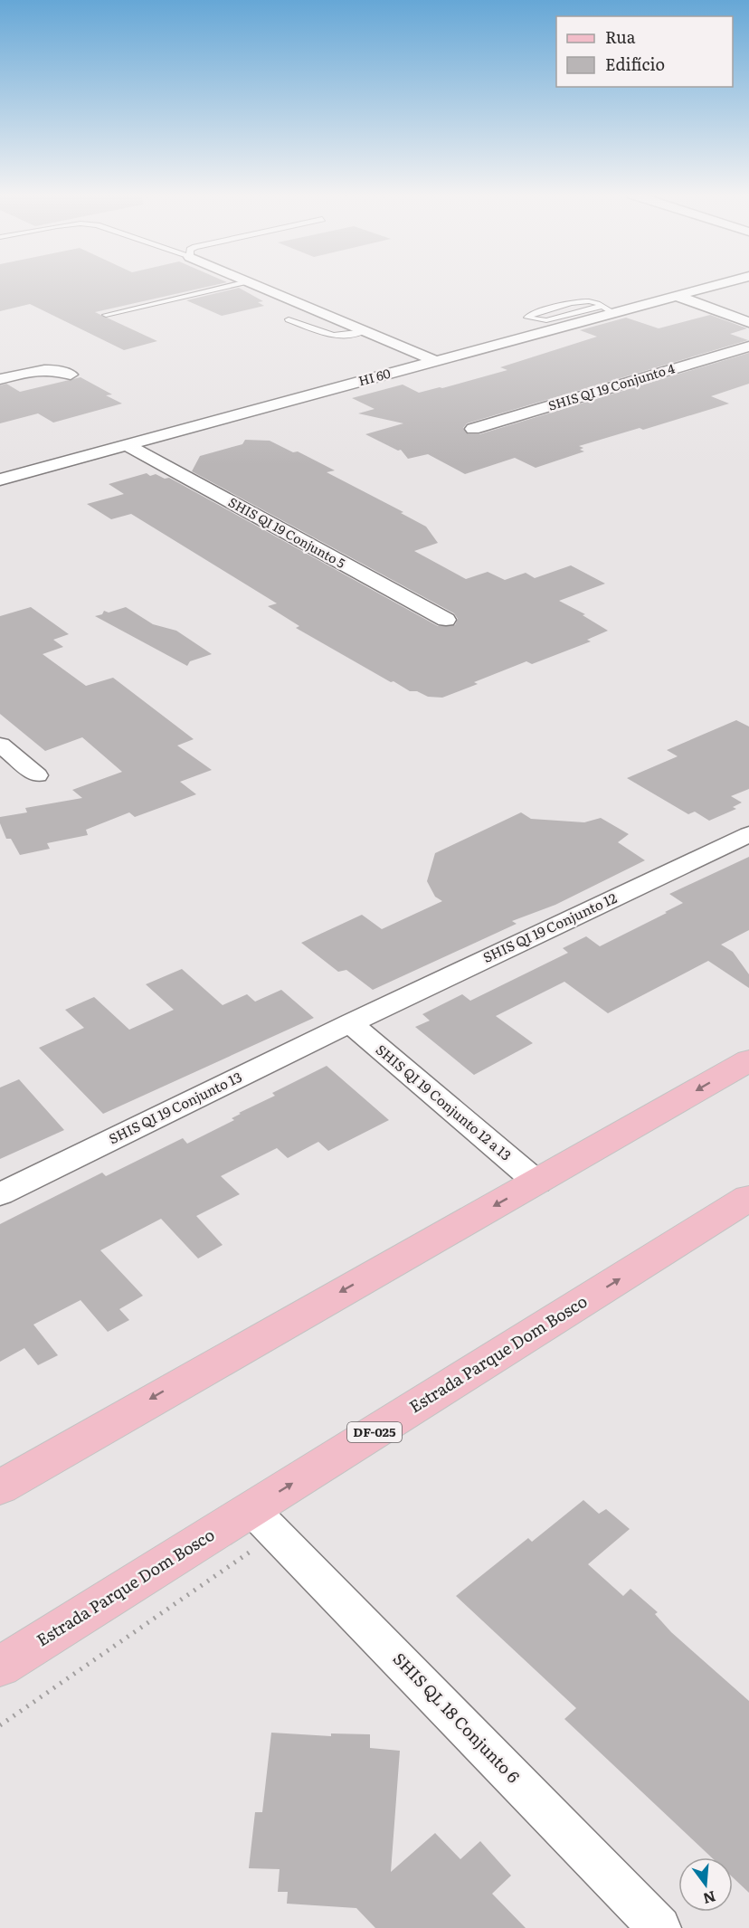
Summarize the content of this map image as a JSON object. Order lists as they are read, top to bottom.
{
  "streets": {
    "main road": ["Estrada Parque Dom Bosco", "DF-025"],
    "street": [
      "HI 60",
      "SHIS QI 19 Conjunto 4",
      "SHIS QI 19 Conjunto 5",
      "SHIS QI 19 Conjunto 12",
      "SHIS QI 19 Conjunto 12 a 13",
      "SHIS QI 19 Conjunto 13",
      "SHIS QL 18 Conjunto 6"
    ]
  },
  "crossings": [
    ["HI 60", "SHIS QI 19 Conjunto 5"],
    ["SHIS QI 19 Conjunto 12", "SHIS QI 19 Conjunto 12 a 13"],
    ["SHIS QI 19 Conjunto 12", "SHIS QI 19 Conjunto 13"],
    ["SHIS QI 19 Conjunto 12 a 13", "SHIS QI 19 Conjunto 13"],
    ["Estrada Parque Dom Bosco", "SHIS QL 18 Conjunto 6"]
  ],
  "legend": ["Rua", "Edifício"],
  "north": "bottom"
}
